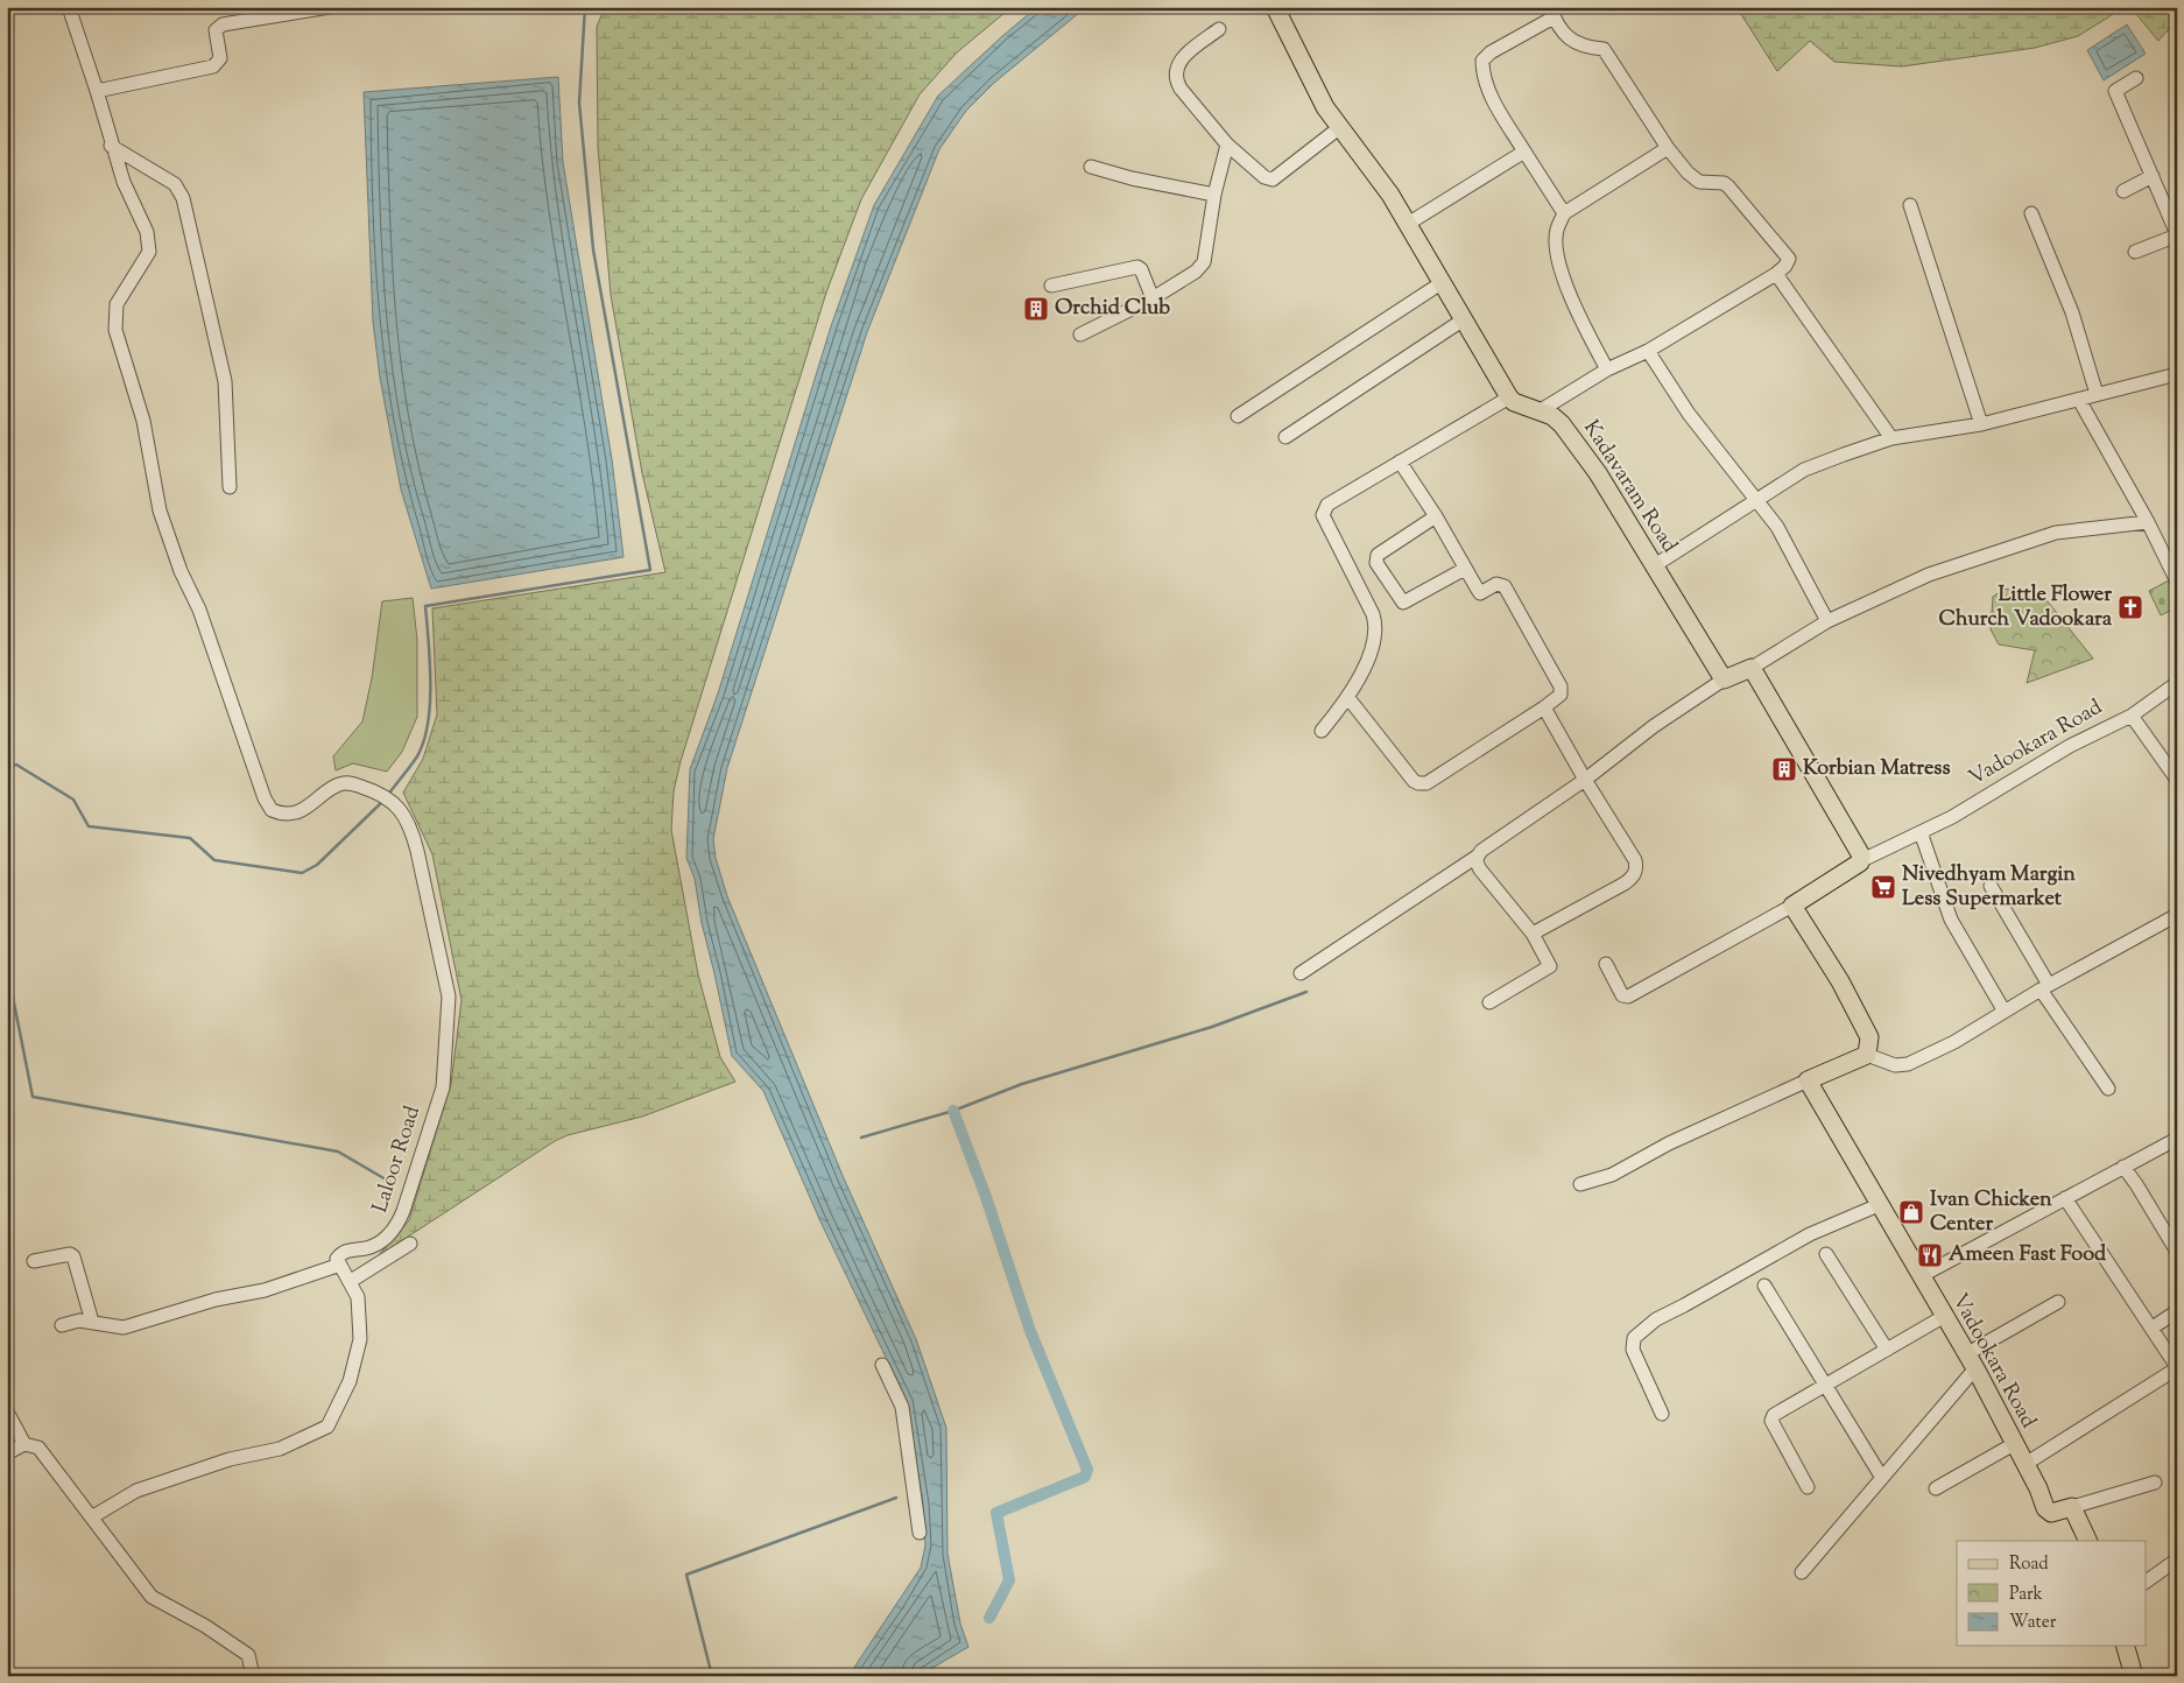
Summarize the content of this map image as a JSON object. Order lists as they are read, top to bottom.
{
  "streets": {
    "main road": ["Kadavaram Road", "Vadookara Road"],
    "street": ["Laloor Road"]
  },
  "places": {
    "building": ["Orchid Club", "Korbian Matress"],
    "church": ["Little Flower Church Vadookara"],
    "supermarket": ["Nivedhyam Margin Less Supermarket"],
    "shop": ["Ivan Chicken Center"],
    "restaurant": ["Ameen Fast Food"]
  },
  "legend": ["Road", "Park", "Water"]
}
